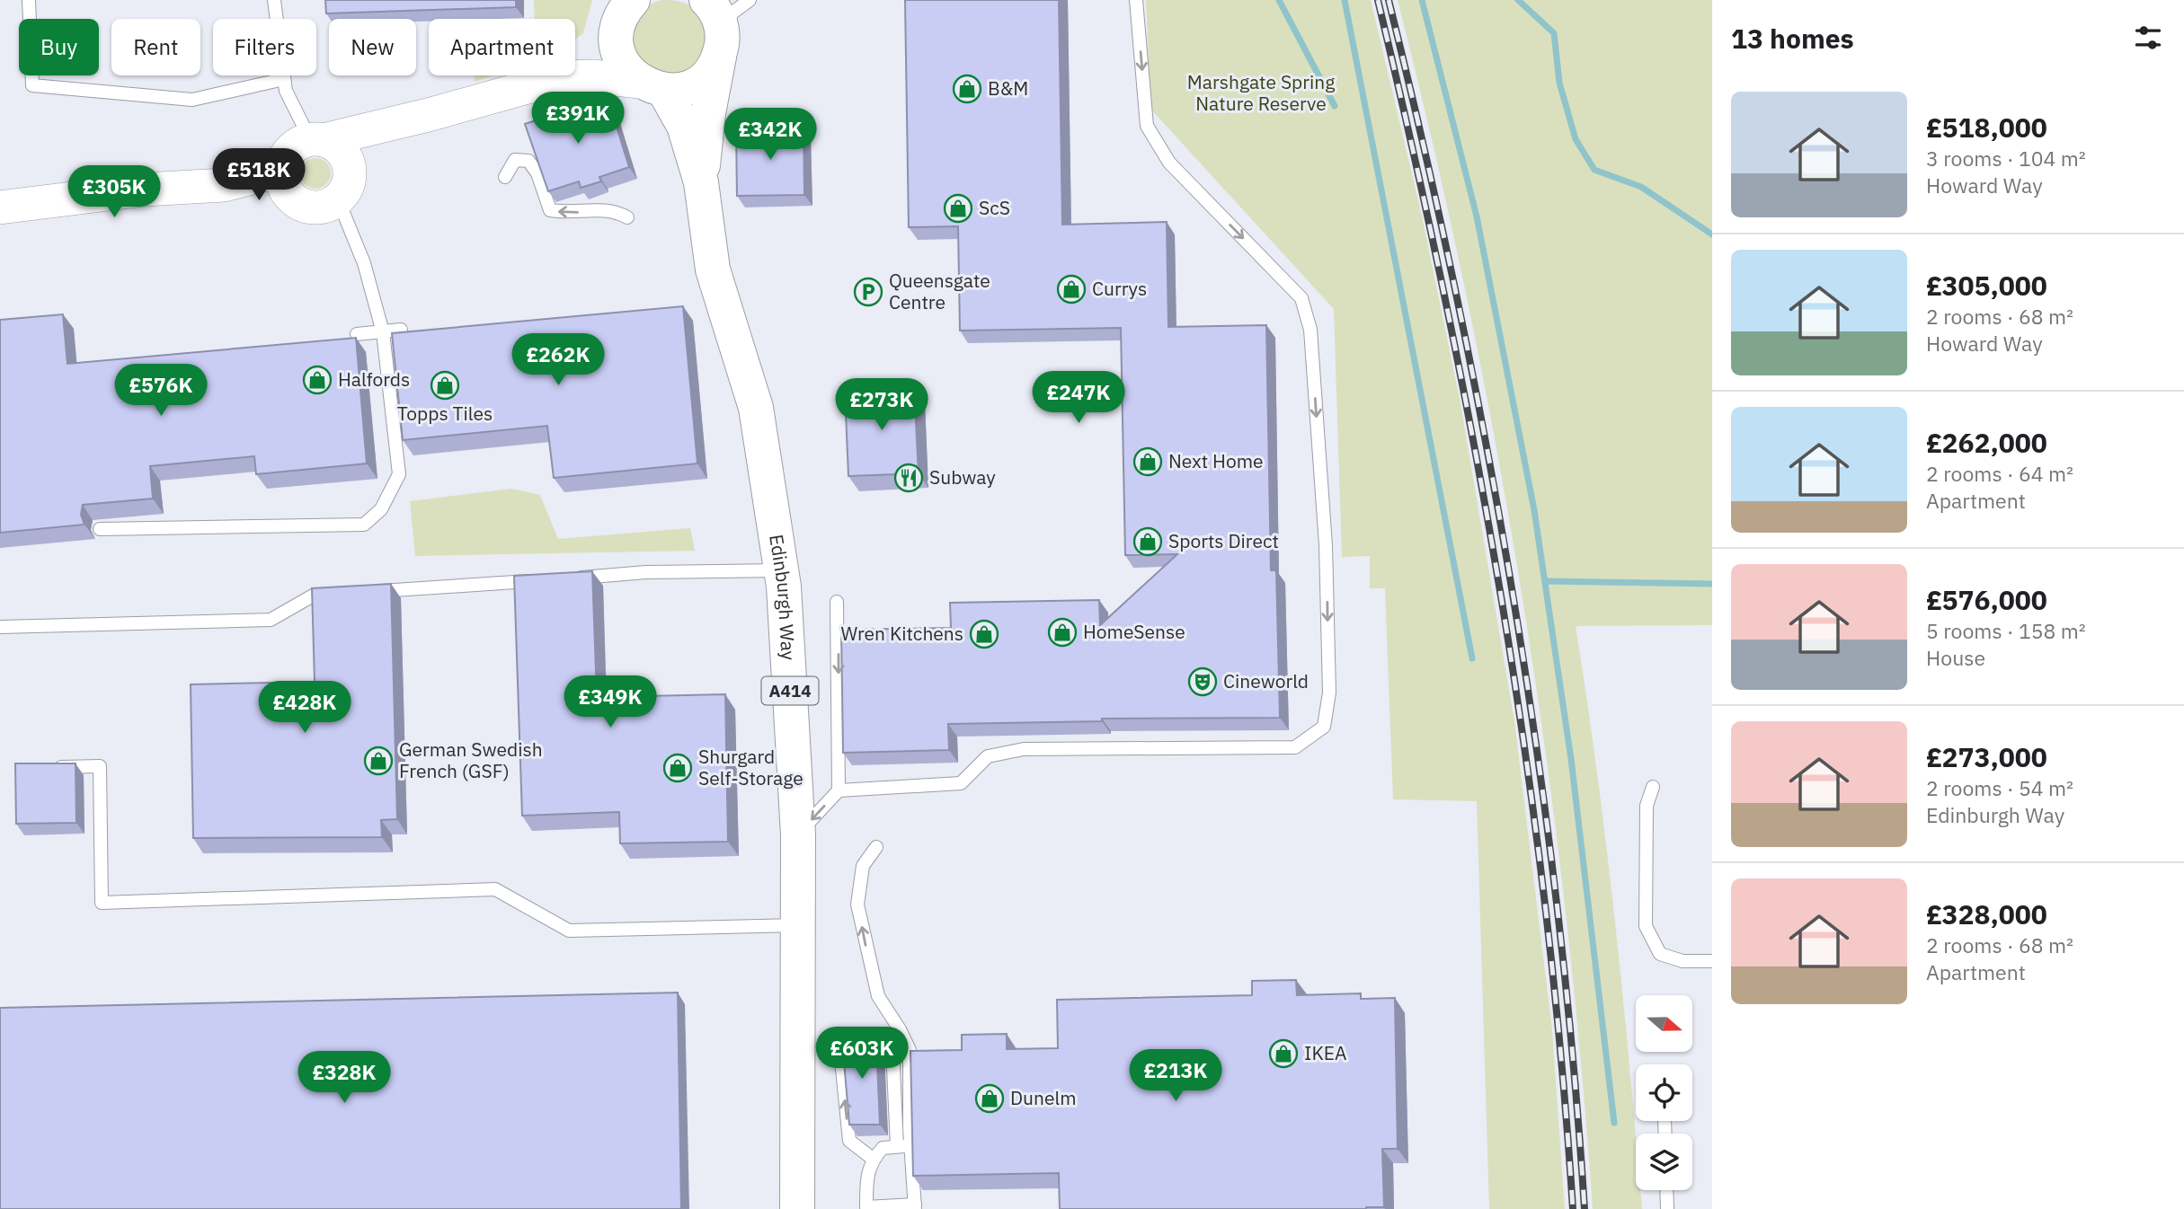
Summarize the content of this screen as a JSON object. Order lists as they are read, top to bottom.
{
  "streets": {
    "highway": ["Edinburgh Way", "A414"]
  },
  "parks": ["Marshgate Spring Nature Reserve"],
  "places": {
    "shop": [
      "B&M",
      "ScS",
      "Currys",
      "Halfords",
      "Topps Tiles",
      "Next Home",
      "Sports Direct",
      "HomeSense",
      "Wren Kitchens",
      "German Swedish French (GSF)",
      "Shurgard Self-Storage",
      "IKEA",
      "Dunelm"
    ],
    "parking": ["Queensgate Centre"],
    "restaurant": ["Subway"],
    "theatre": ["Cineworld"]
  },
  "north": "right",
  "page": {
    "heading": "13 homes",
    "chip": [
      "Buy",
      "Rent",
      "Filters",
      "New",
      "Apartment"
    ],
    "list": [
      {
        "name": "£518,000",
        "note": "3 rooms · 104 m² · Howard Way"
      },
      {
        "name": "£305,000",
        "note": "2 rooms · 68 m² · Howard Way"
      },
      {
        "name": "£262,000",
        "note": "2 rooms · 64 m² · Apartment"
      },
      {
        "name": "£576,000",
        "note": "5 rooms · 158 m² · House"
      },
      {
        "name": "£273,000",
        "note": "2 rooms · 54 m² · Edinburgh Way"
      },
      {
        "name": "£328,000",
        "note": "2 rooms · 68 m² · Apartment"
      }
    ],
    "price": [
      "£391K",
      "£342K",
      "£518K",
      "£305K",
      "£262K",
      "£576K",
      "£247K",
      "£273K",
      "£349K",
      "£428K",
      "£603K",
      "£213K",
      "£328K"
    ]
  }
}
